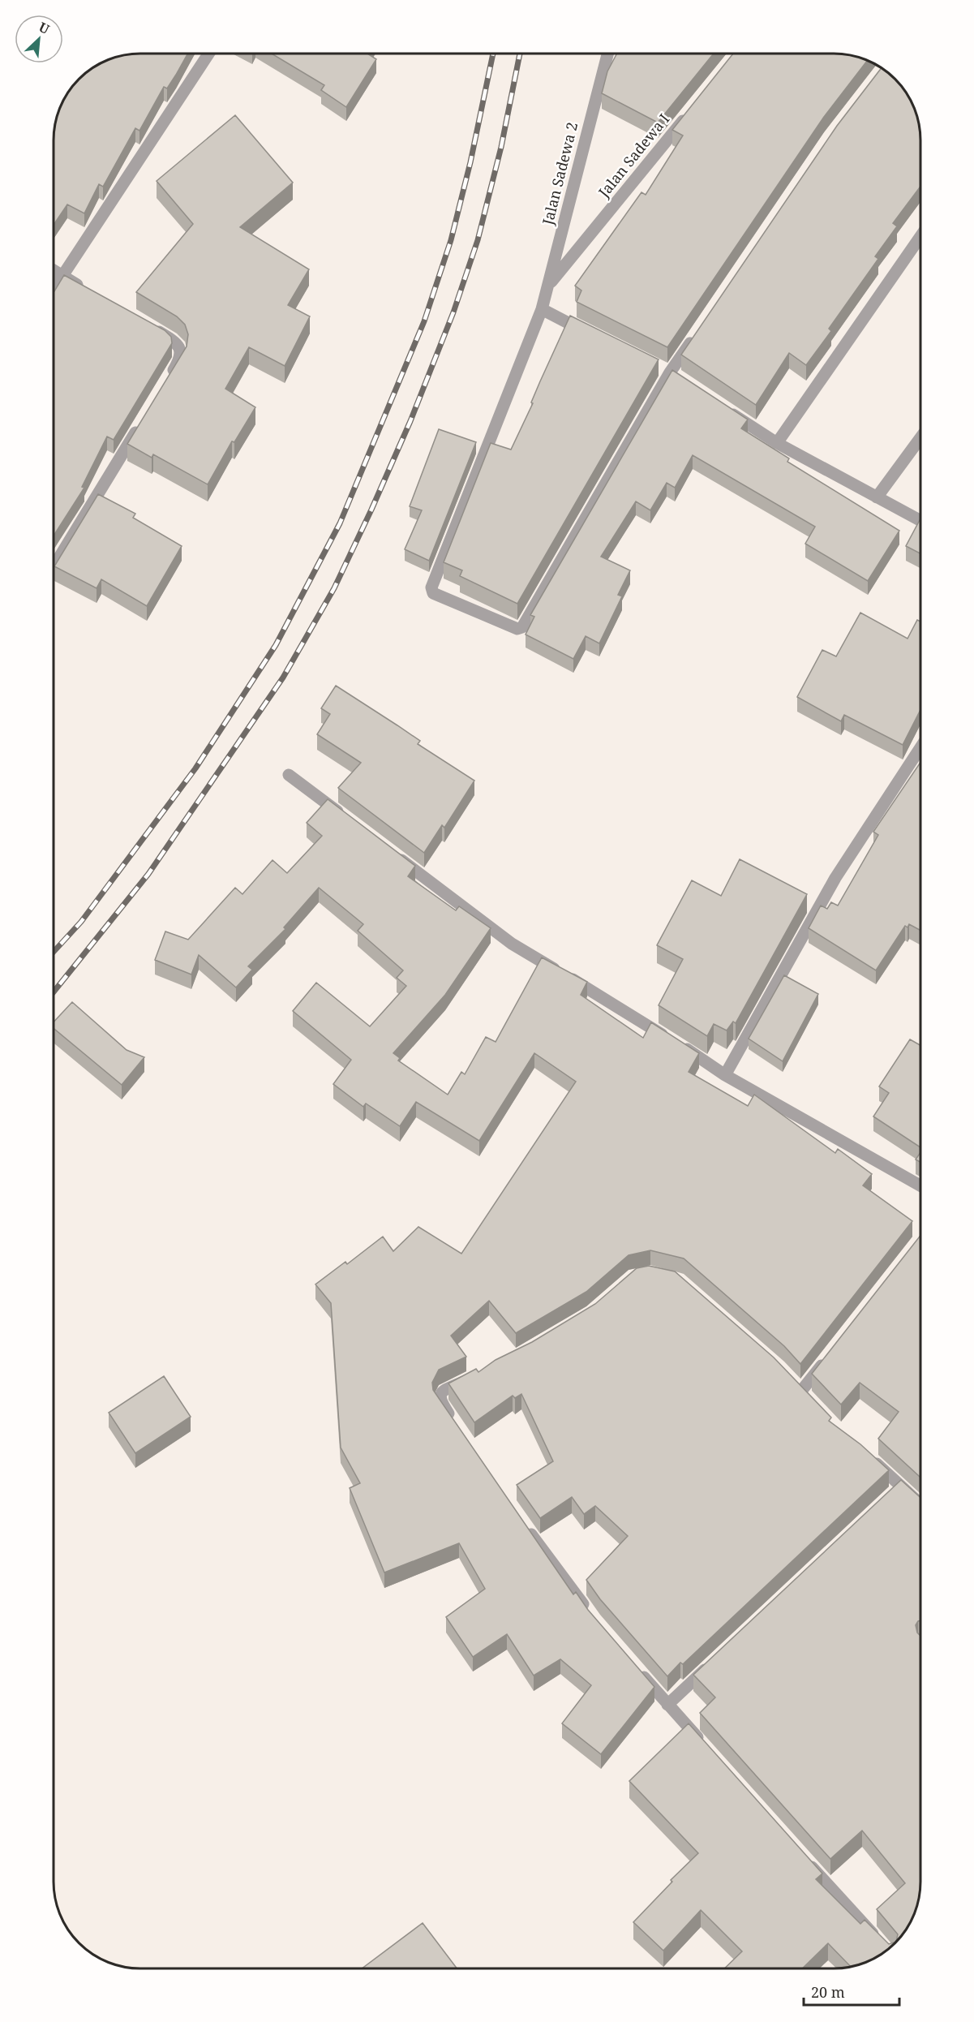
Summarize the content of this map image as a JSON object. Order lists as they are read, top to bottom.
{
  "streets": {
    "street": ["Jalan Sadewa I", "Jalan Sadewa 2"]
  },
  "crossings": [
    ["Jalan Sadewa I", "Jalan Sadewa 2"]
  ],
  "scale_bar": "20 m",
  "north": "top right"
}
